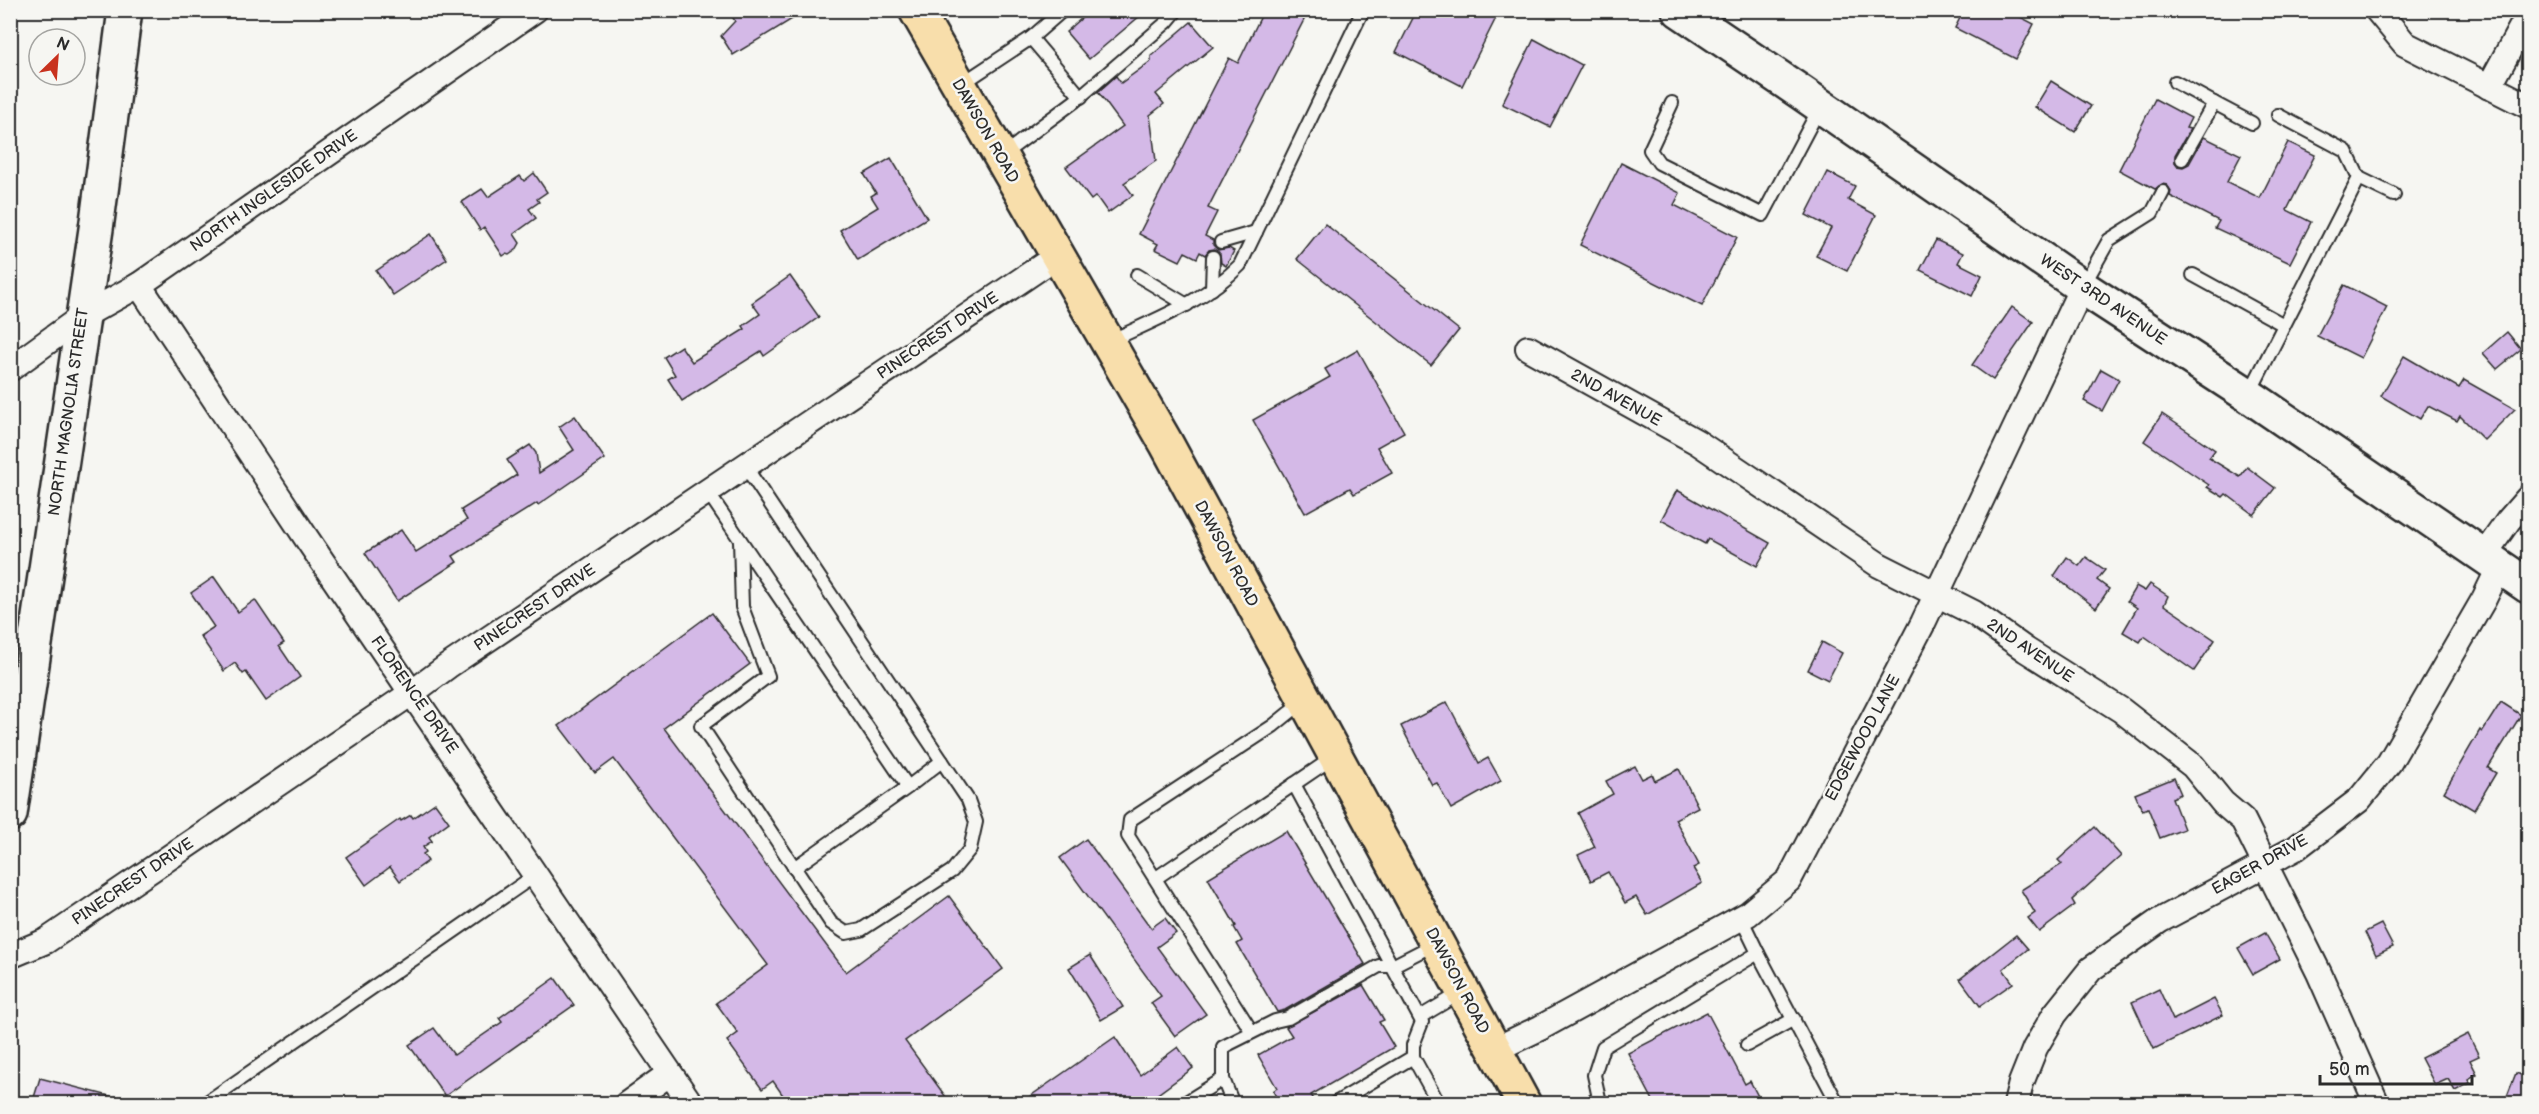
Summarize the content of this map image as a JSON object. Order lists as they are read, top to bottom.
{
  "streets": {
    "main road": ["DAWSON ROAD"],
    "street": [
      "NORTH INGLESIDE DRIVE",
      "WEST 3RD AVENUE",
      "PINECREST DRIVE",
      "2ND AVENUE",
      "NORTH MAGNOLIA STREET",
      "FLORENCE DRIVE",
      "EDGEWOOD LANE",
      "EAGER DRIVE"
    ]
  },
  "crossings": [
    ["DAWSON ROAD", "PINECREST DRIVE"],
    ["DAWSON ROAD", "EDGEWOOD LANE"],
    ["NORTH INGLESIDE DRIVE", "NORTH MAGNOLIA STREET"],
    ["NORTH INGLESIDE DRIVE", "FLORENCE DRIVE"],
    ["WEST 3RD AVENUE", "EDGEWOOD LANE"],
    ["WEST 3RD AVENUE", "EAGER DRIVE"],
    ["PINECREST DRIVE", "FLORENCE DRIVE"],
    ["2ND AVENUE", "EDGEWOOD LANE"],
    ["2ND AVENUE", "EAGER DRIVE"]
  ],
  "scale_bar": "50 m",
  "north": "top right"
}
